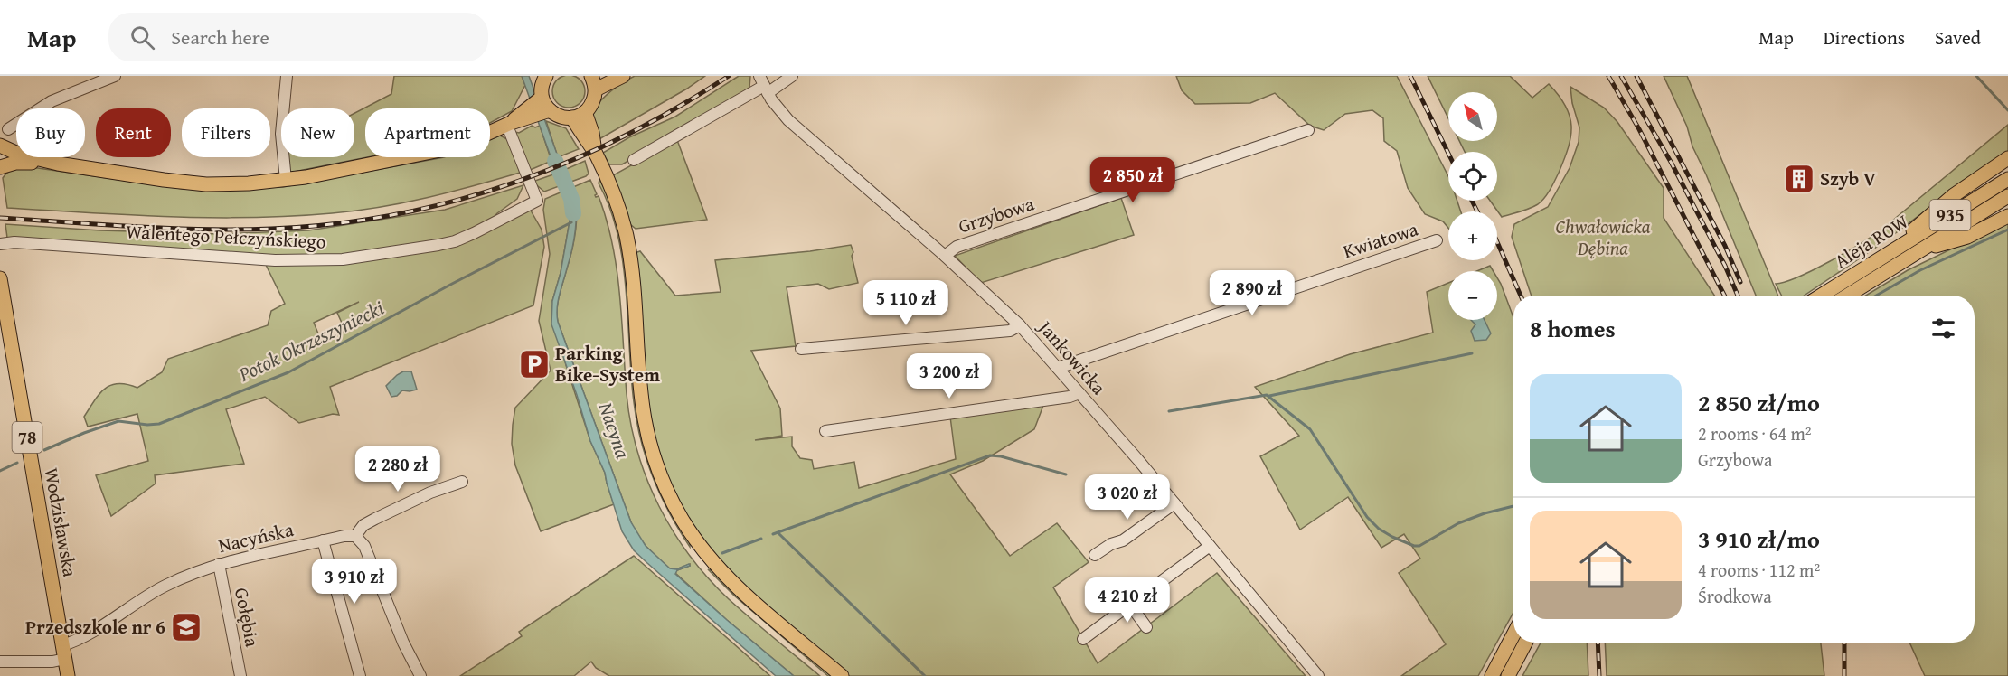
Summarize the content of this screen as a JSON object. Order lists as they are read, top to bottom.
{
  "streets": {
    "main road": [
      "935",
      "Aleja ROW",
      "78",
      "Wodzisławska"
    ],
    "street": [
      "Grzybowa",
      "Walentego Pełczyńskiego",
      "Kwiatowa",
      "Jankowicka",
      "Nacyńska",
      "Gołębia"
    ]
  },
  "crossings": [
    ["Grzybowa", "Jankowicka"],
    ["Kwiatowa", "Jankowicka"],
    ["Wodzisławska", "Nacyńska"],
    ["Nacyńska", "Gołębia"]
  ],
  "water": ["Potok Okrzeszyniecki", "Nacyna"],
  "parks": ["Chwałowicka Dębina"],
  "places": {
    "building": ["Szyb V"],
    "parking": ["Parking Bike-System"],
    "school or university": ["Przedszkole nr 6"]
  },
  "north": "top left",
  "page": {
    "header": "Map",
    "search": "Search here",
    "nav": ["Map", "Directions", "Saved"],
    "map_buttons": ["+", "−"],
    "chip": [
      "Buy",
      "Rent",
      "Filters",
      "New",
      "Apartment"
    ],
    "price": [
      "2 850 zł",
      "2 890 zł",
      "5 110 zł",
      "3 200 zł",
      "2 280 zł",
      "3 020 zł",
      "3 910 zł",
      "4 210 zł"
    ],
    "heading": "8 homes",
    "list": [
      {
        "name": "2 850 zł/mo",
        "note": "2 rooms · 64 m² · Grzybowa"
      },
      {
        "name": "3 910 zł/mo",
        "note": "4 rooms · 112 m² · Środkowa"
      }
    ]
  }
}
